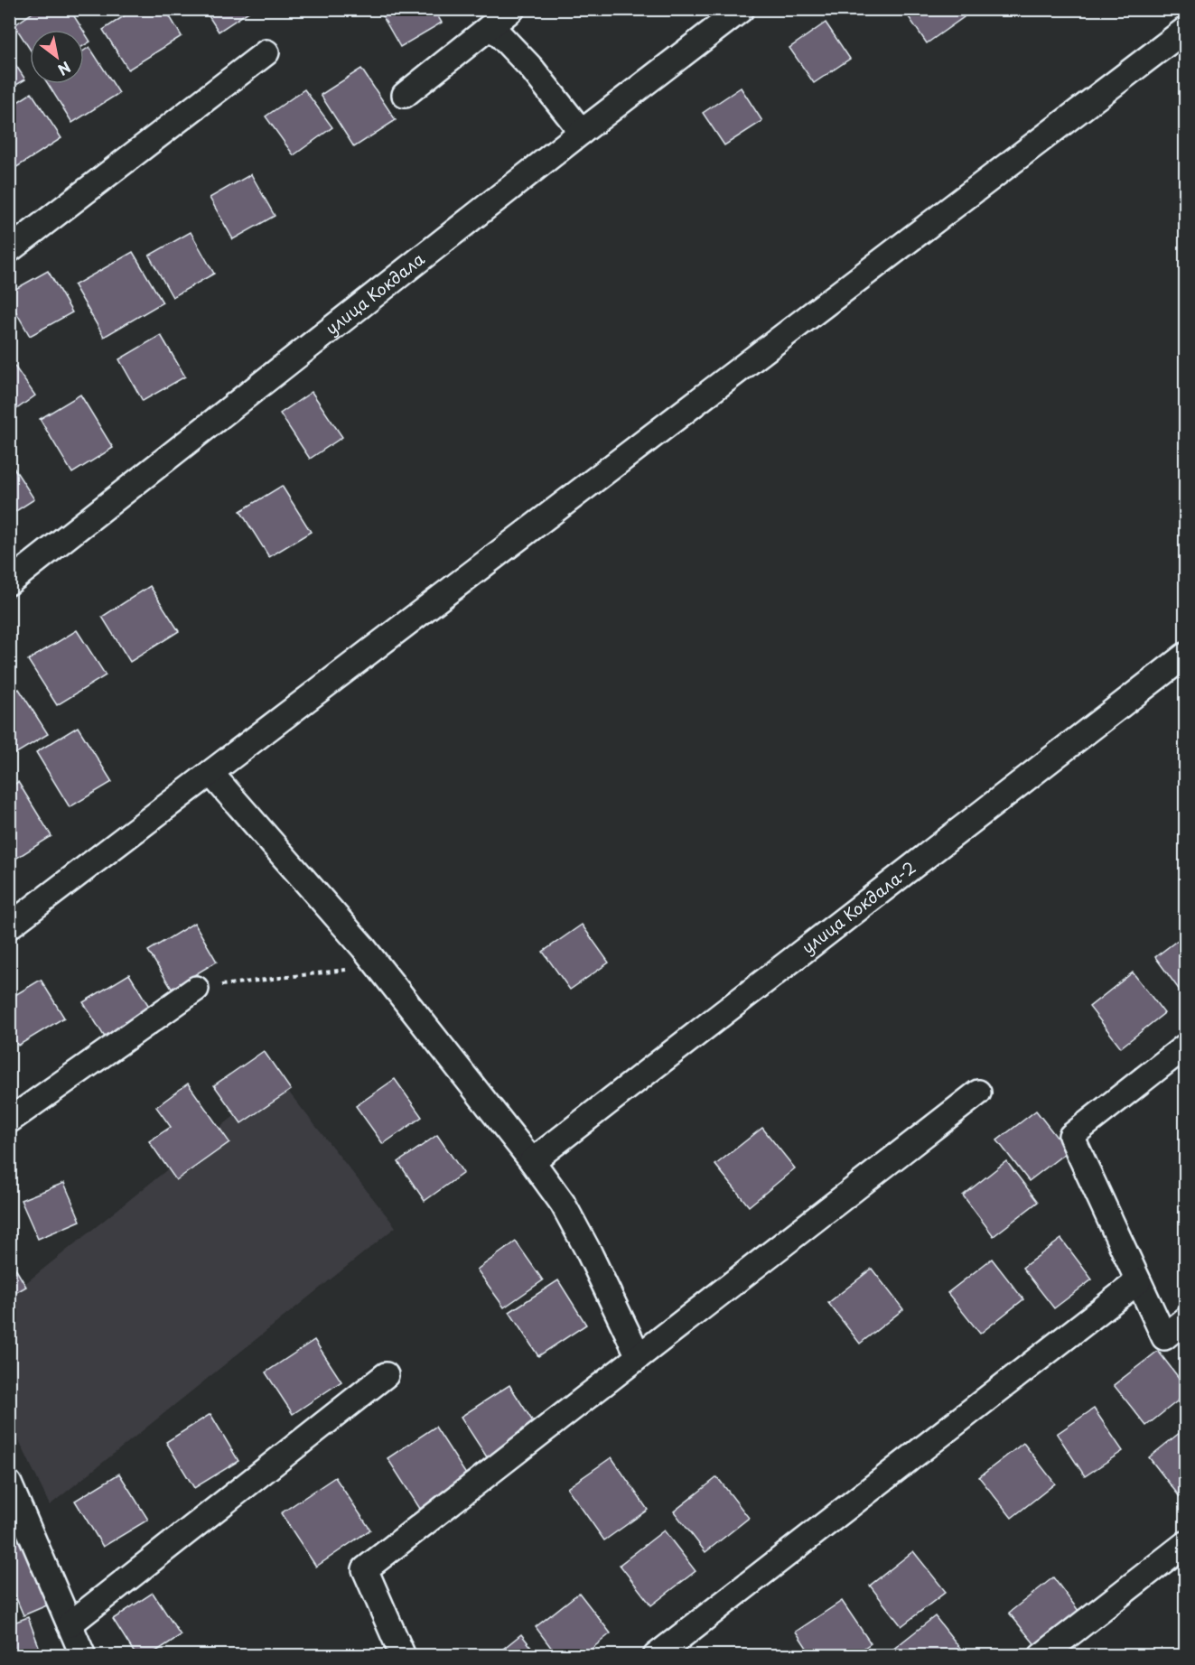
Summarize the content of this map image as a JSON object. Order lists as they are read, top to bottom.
{
  "streets": {
    "street": ["улица Кокдала", "улица Кокдала-2"]
  },
  "north": "bottom right"
}
